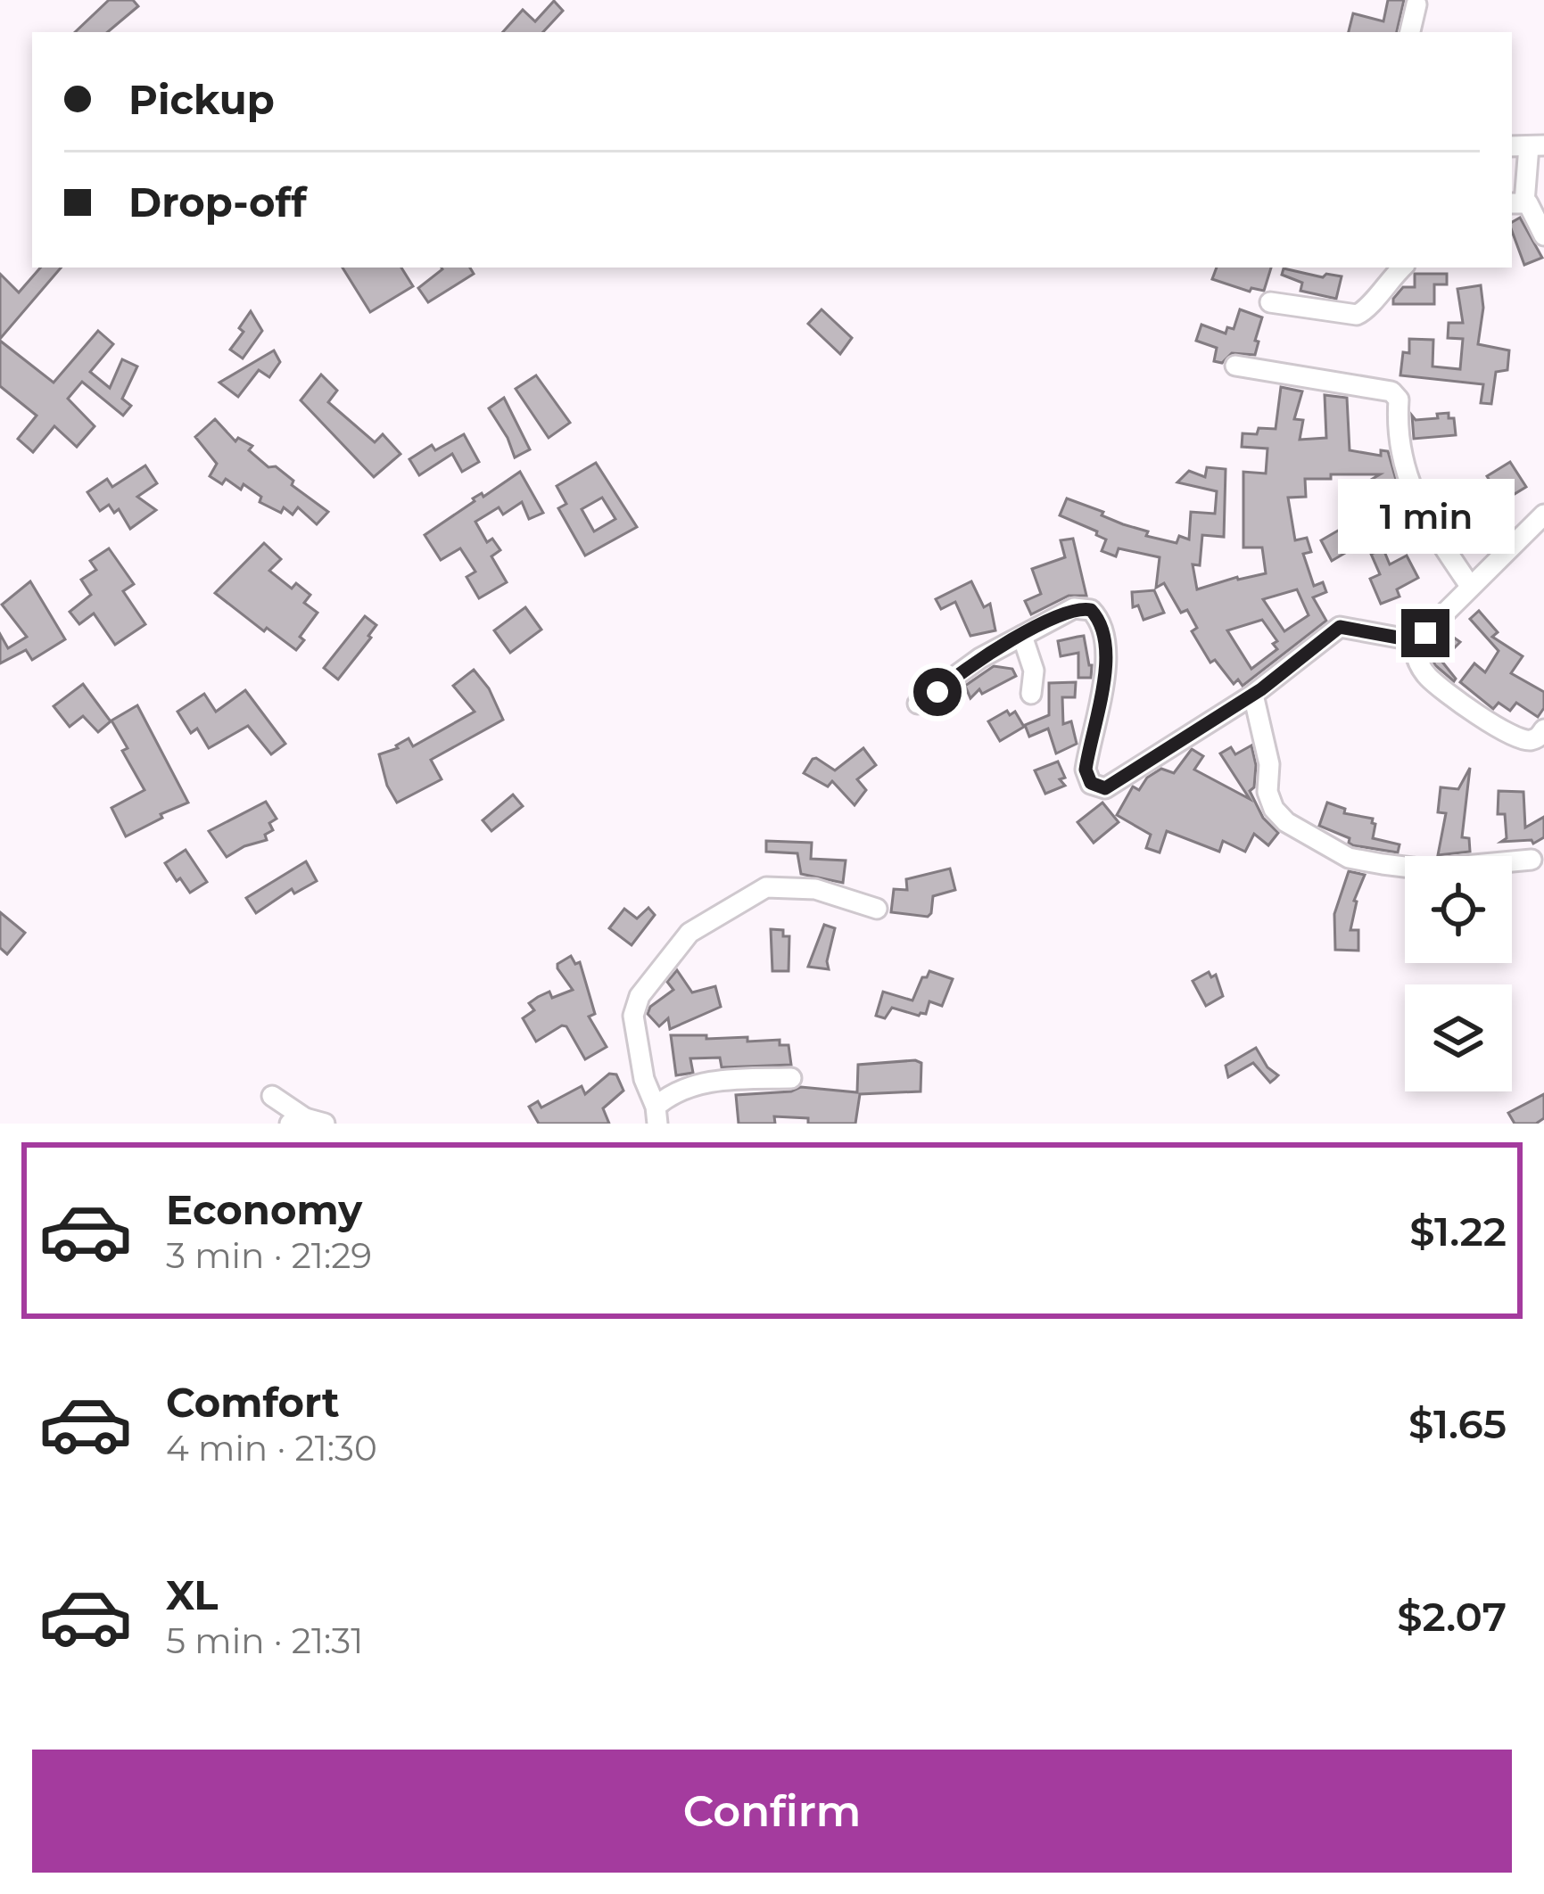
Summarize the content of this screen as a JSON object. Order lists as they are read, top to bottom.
{
  "page": {
    "banner": ["Pickup", "Drop-off"],
    "bubble": "1 min",
    "list": [
      {
        "name": "Economy",
        "note": "3 min · 21:29",
        "value": "$1.22"
      },
      {
        "name": "Comfort",
        "note": "4 min · 21:30",
        "value": "$1.65"
      },
      {
        "name": "XL",
        "note": "5 min · 21:31",
        "value": "$2.07"
      }
    ],
    "buttons": "Confirm"
  }
}
